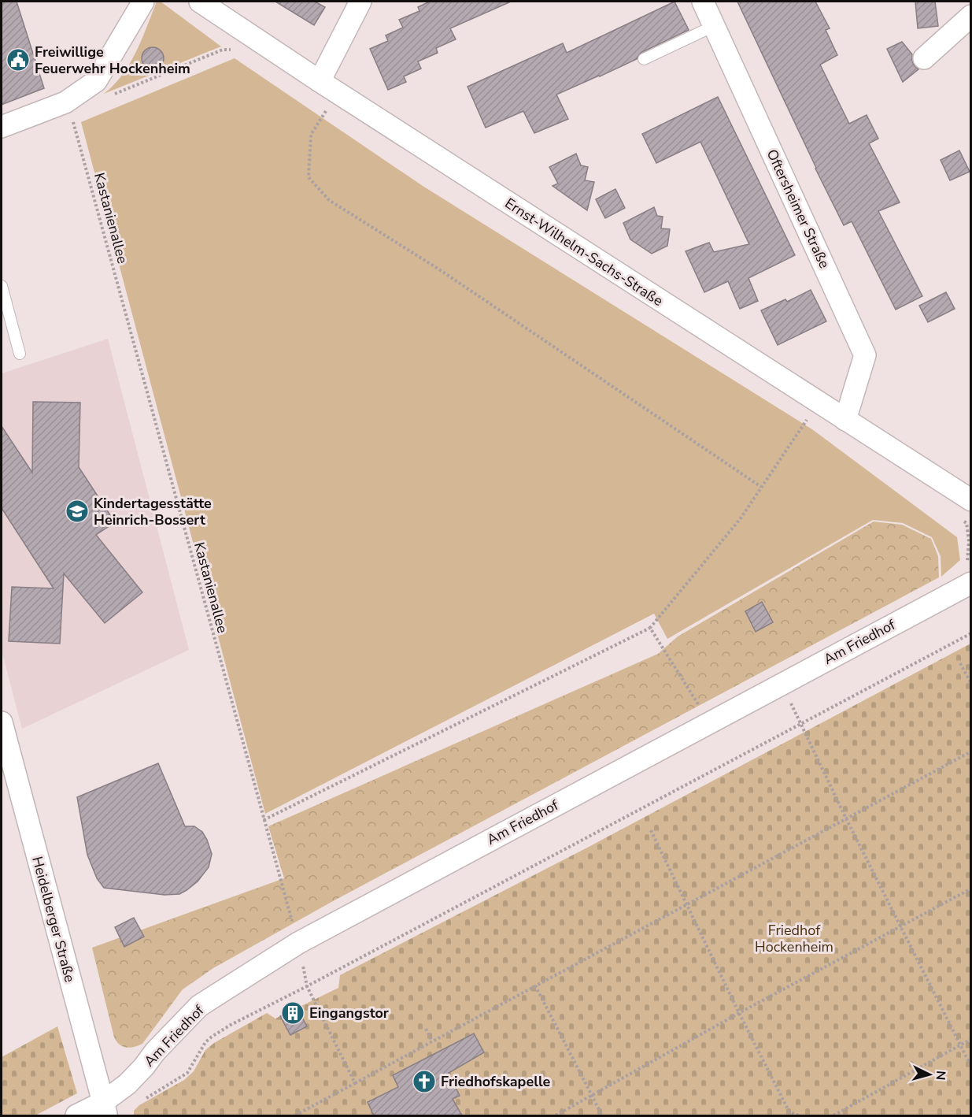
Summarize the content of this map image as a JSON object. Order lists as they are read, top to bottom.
{
  "streets": {
    "street": [
      "Oftersheimer Straße",
      "Ernst-Wilhelm-Sachs-Straße",
      "Am Friedhof",
      "Heidelberger Straße"
    ],
    "path": ["Kastanienallee"]
  },
  "crossings": [
    ["Oftersheimer Straße", "Ernst-Wilhelm-Sachs-Straße"],
    ["Kastanienallee", "Am Friedhof"],
    ["Am Friedhof", "Heidelberger Straße"]
  ],
  "parks": ["Friedhof Hockenheim"],
  "places": {
    "public building": ["Freiwillige Feuerwehr Hockenheim"],
    "school or university": ["Kindertagesstätte Heinrich-Bossert"],
    "building": ["Eingangstor"],
    "church": ["Friedhofskapelle"]
  },
  "north": "right"
}
